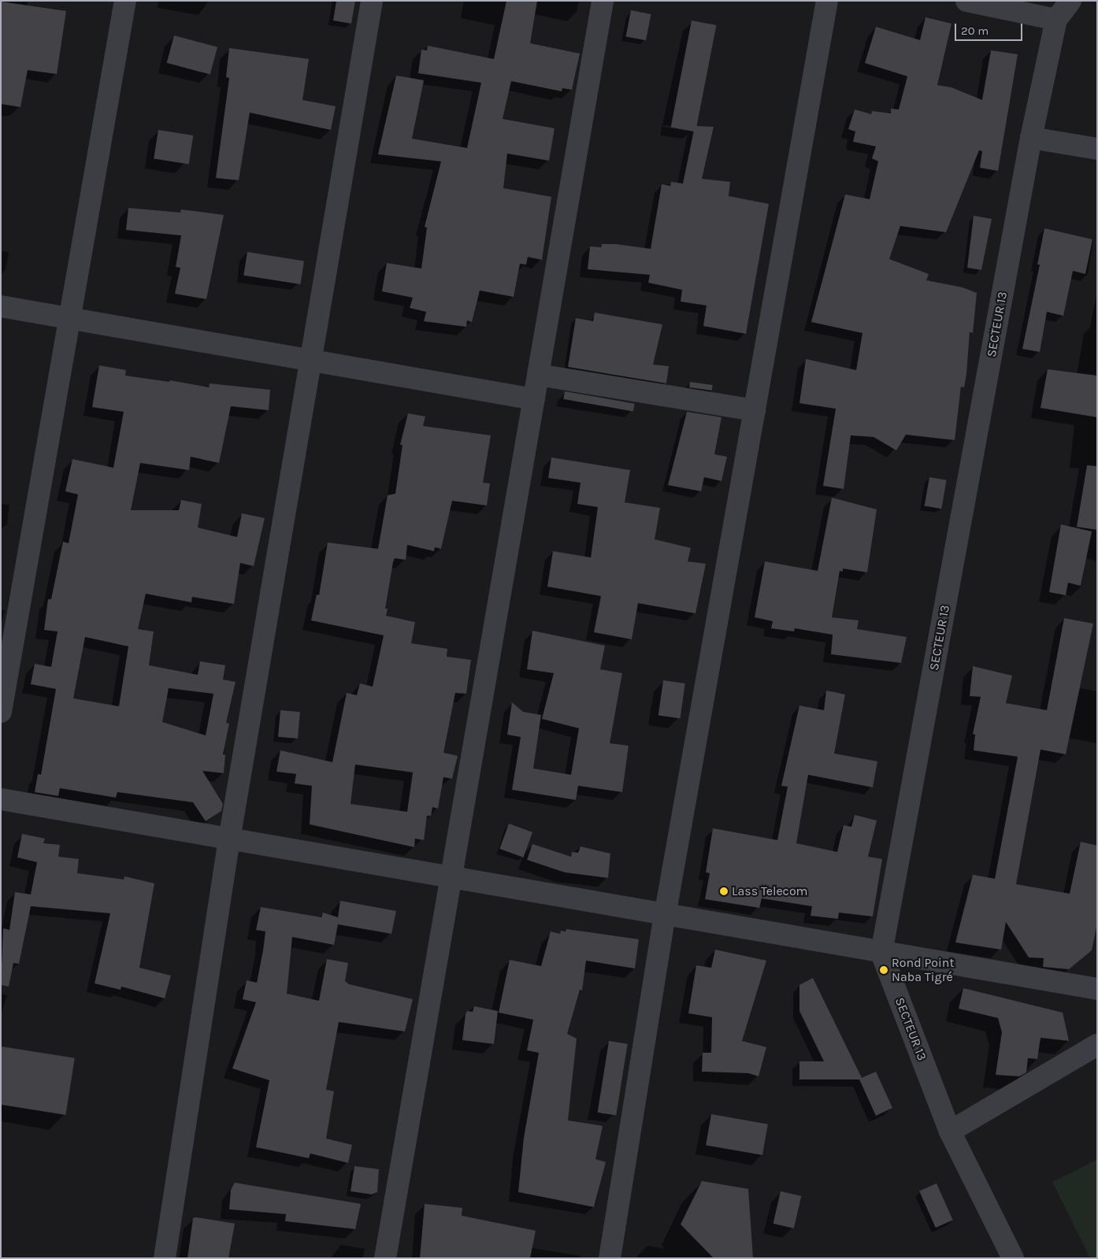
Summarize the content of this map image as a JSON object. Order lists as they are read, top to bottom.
{
  "streets": {
    "street": ["SECTEUR 13"]
  },
  "places": ["Lass Telecom", "Rond Point Naba Tigré"],
  "scale_bar": "20 m"
}
